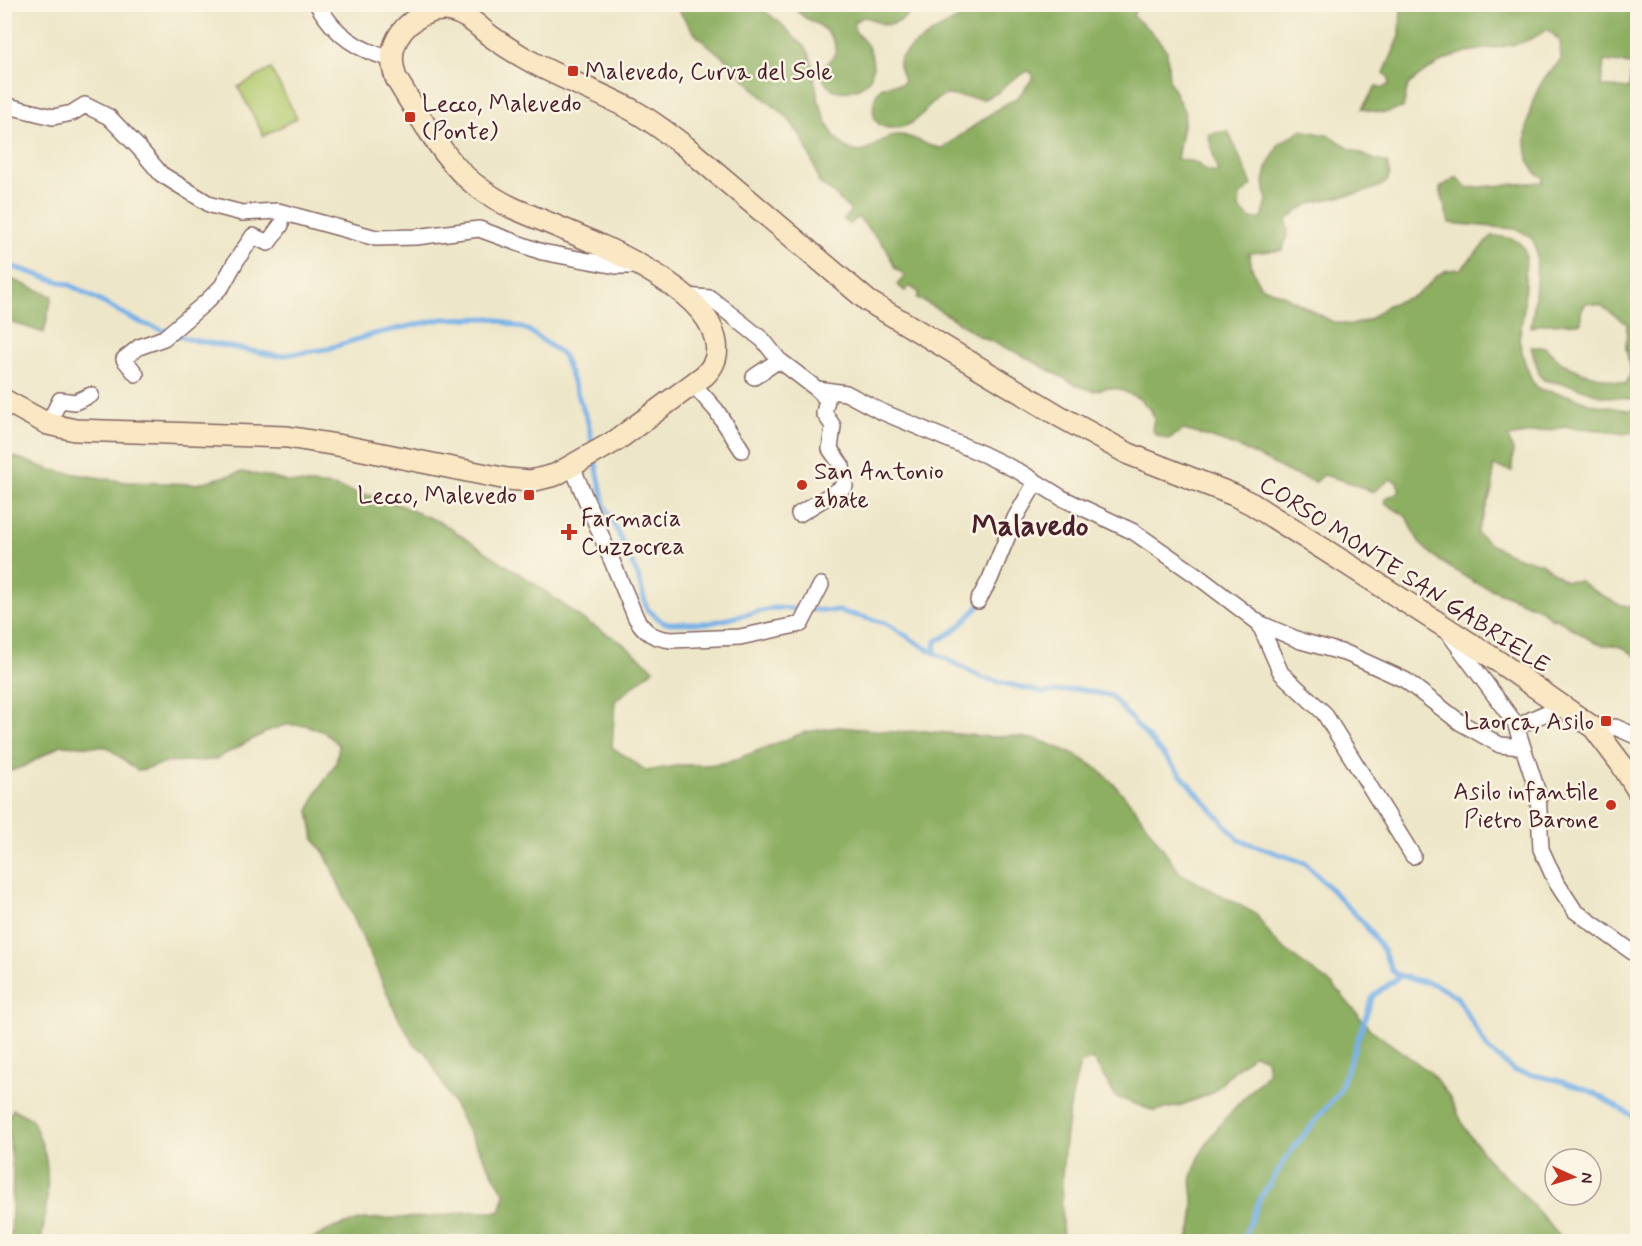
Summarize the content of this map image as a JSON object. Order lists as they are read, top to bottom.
{
  "streets": {
    "main road": ["CORSO MONTE SAN GABRIELE"]
  },
  "districts": ["Malavedo"],
  "places": {
    "transit": [
      "Malevedo, Curva del Sole",
      "Lecco, Malevedo (Ponte)",
      "Lecco, Malevedo",
      "Laorca, Asilo"
    ],
    "other": ["San Antonio abate", "Asilo infantile Pietro Barone"],
    "health": ["Farmacia Cuzzocrea"]
  },
  "north": "right"
}
